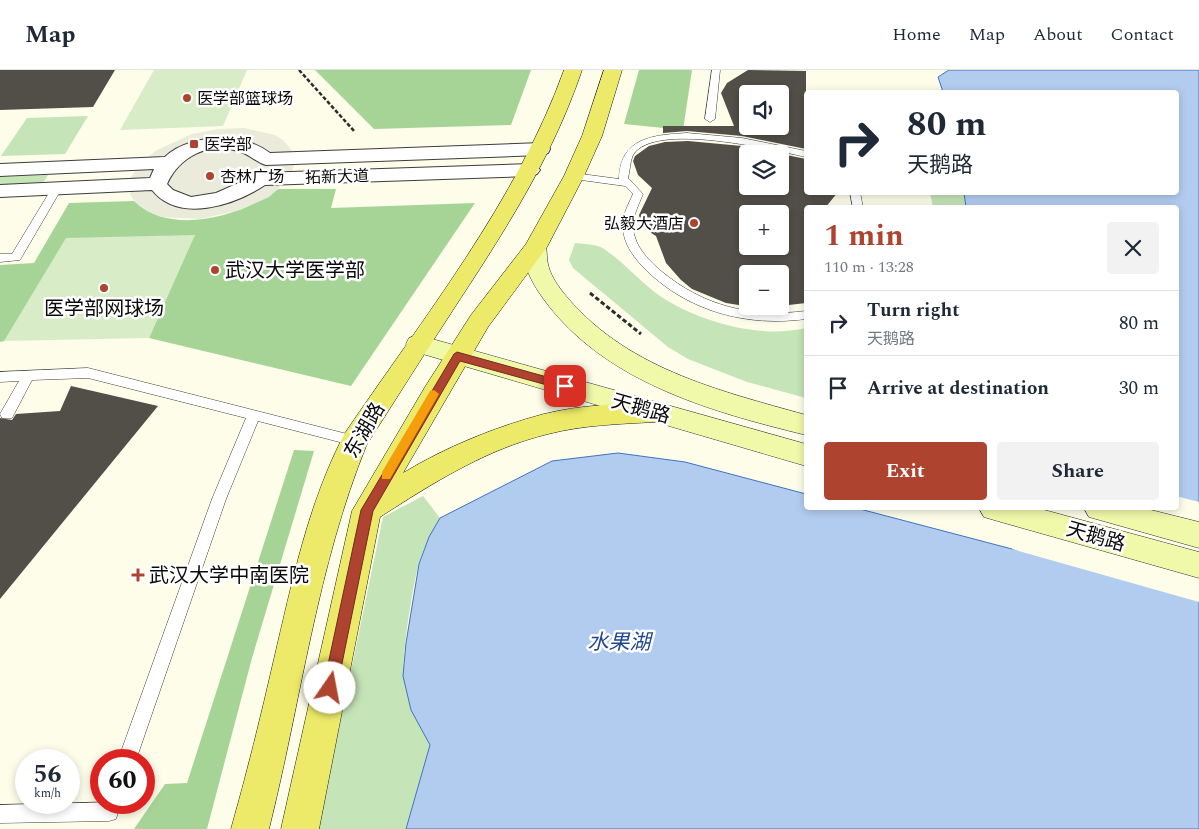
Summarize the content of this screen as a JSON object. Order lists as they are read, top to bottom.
{
  "streets": {
    "main road": ["天鹅路", "东湖路"],
    "street": ["拓新大道"]
  },
  "crossings": [
    ["拓新大道", "东湖路"],
    ["天鹅路", "东湖路"]
  ],
  "water": ["水果湖"],
  "places": {
    "other": [
      "医学部篮球场",
      "杏林广场",
      "弘毅大酒店",
      "武汉大学医学部",
      "医学部网球场"
    ],
    "transit": ["医学部"],
    "health": ["武汉大学中南医院"]
  },
  "page": {
    "header": "Map",
    "nav": [
      "Home",
      "Map",
      "About",
      "Contact"
    ],
    "map_buttons": ["+", "−"],
    "turn": ["80 m", "天鹅路"],
    "heading": ["1 min", "110 m · 13:28"],
    "list": [
      {
        "name": "Turn right",
        "note": "天鹅路",
        "value": "80 m"
      },
      {
        "name": "Arrive at destination",
        "value": "30 m"
      }
    ],
    "buttons": ["Exit", "Share"],
    "speed": "56 km/h",
    "limit": "60"
  }
}
